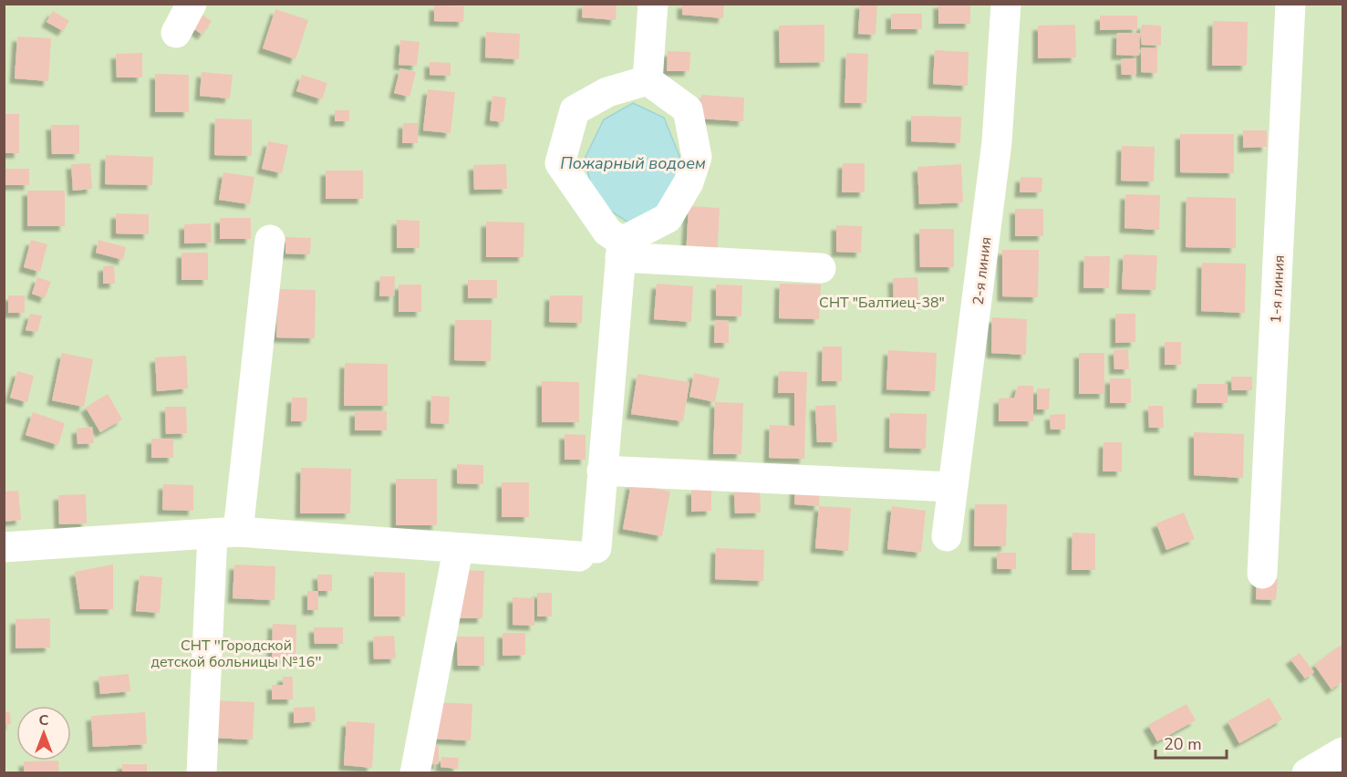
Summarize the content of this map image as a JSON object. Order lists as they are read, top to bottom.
{
  "streets": {
    "street": ["2-я линия", "1-я линия"]
  },
  "water": ["Пожарный водоем"],
  "parks": ["СНТ \"Балтиец-38\"", "СНТ ''Городской детской больницы №16''"],
  "scale_bar": "20 m",
  "north": "top"
}
